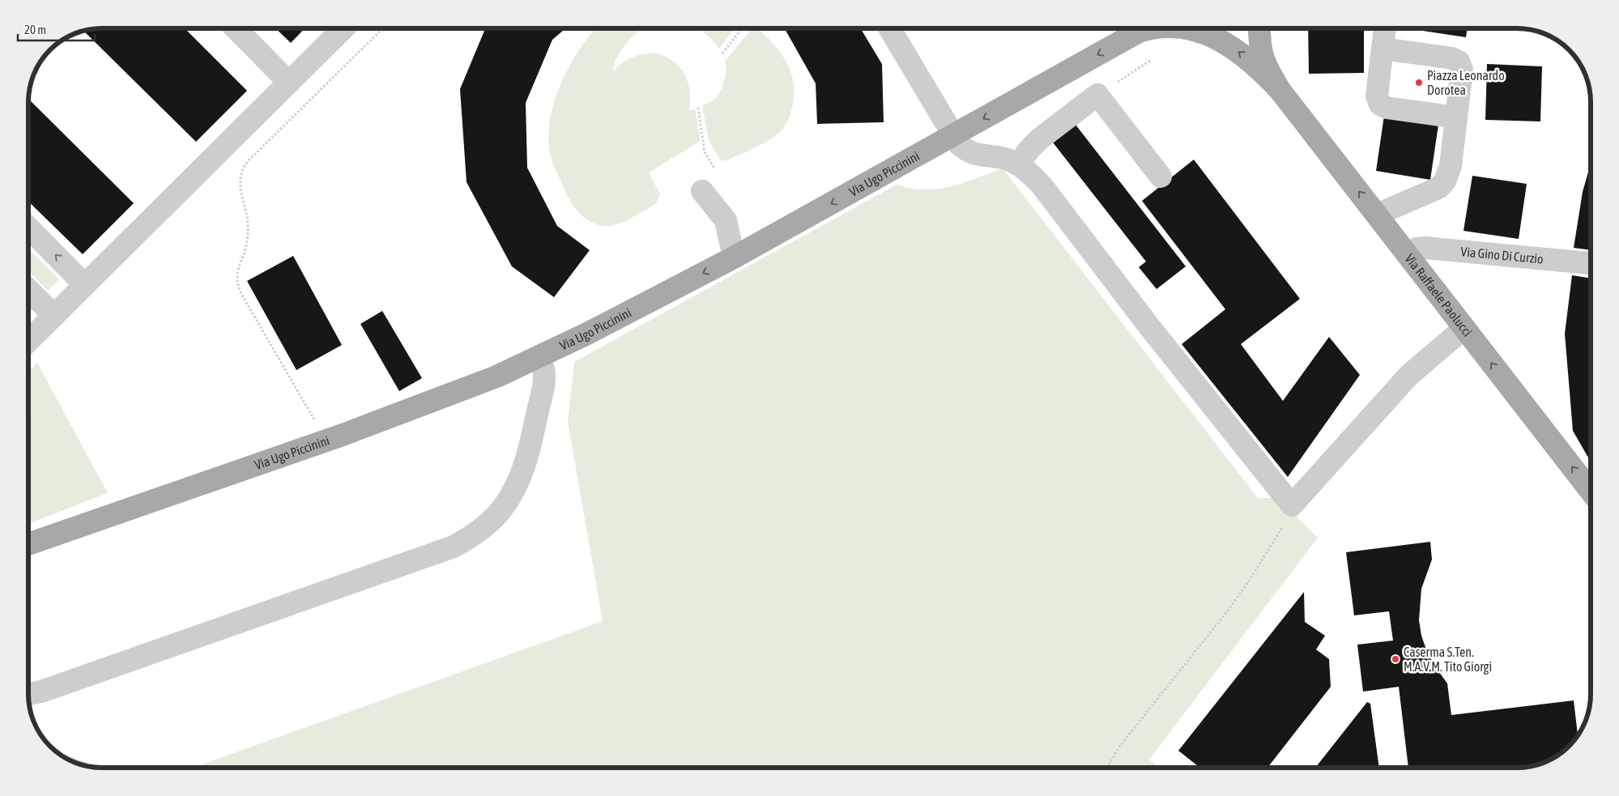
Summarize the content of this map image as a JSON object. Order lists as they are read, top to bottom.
{
  "streets": {
    "main road": ["Via Ugo Piccinini", "Via Raffaele Paolucci"],
    "street": ["Via Gino Di Curzio"]
  },
  "crossings": [
    ["Via Ugo Piccinini", "Via Raffaele Paolucci"],
    ["Via Gino Di Curzio", "Via Raffaele Paolucci"]
  ],
  "one_way": ["Via Ugo Piccinini", "Via Raffaele Paolucci"],
  "places": ["Piazza Leonardo Dorotea", "Caserma S.Ten. M.A.V.M. Tito Giorgi"],
  "scale_bar": "20 m"
}
